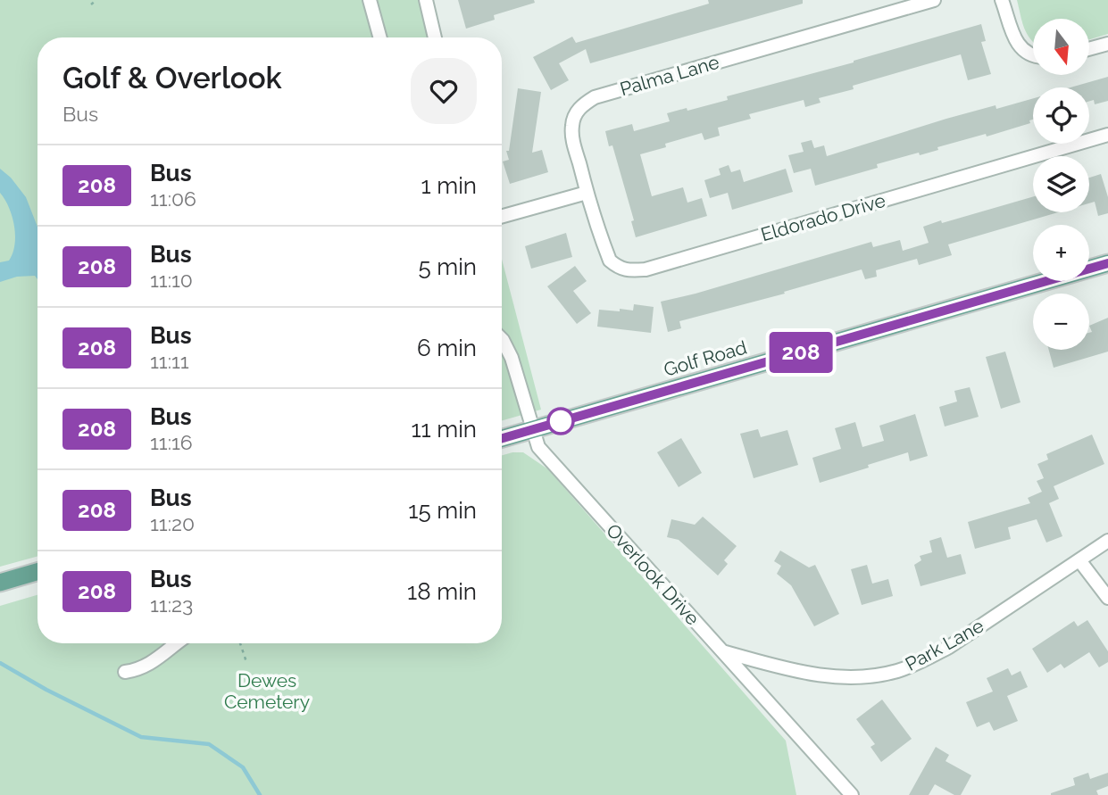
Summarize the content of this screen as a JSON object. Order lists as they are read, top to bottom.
{
  "streets": {
    "main road": ["Golf Road"],
    "street": [
      "Palma Lane",
      "Eldorado Drive",
      "Overlook Drive",
      "Park Lane"
    ]
  },
  "crossings": [
    ["Palma Lane", "Eldorado Drive"],
    ["Golf Road", "Overlook Drive"],
    ["Overlook Drive", "Park Lane"]
  ],
  "parks": ["Dewes Cemetery"],
  "lines": ["bus line 208"],
  "north": "bottom",
  "page": {
    "on_map": "208",
    "map_buttons": ["+", "−"],
    "heading": ["Golf & Overlook", "Bus"],
    "list": [
      {
        "mark": "208",
        "name": "Bus",
        "note": "11:06",
        "value": "1 min"
      },
      {
        "mark": "208",
        "name": "Bus",
        "note": "11:10",
        "value": "5 min"
      },
      {
        "mark": "208",
        "name": "Bus",
        "note": "11:11",
        "value": "6 min"
      },
      {
        "mark": "208",
        "name": "Bus",
        "note": "11:16",
        "value": "11 min"
      },
      {
        "mark": "208",
        "name": "Bus",
        "note": "11:20",
        "value": "15 min"
      },
      {
        "mark": "208",
        "name": "Bus",
        "note": "11:23",
        "value": "18 min"
      }
    ]
  }
}
